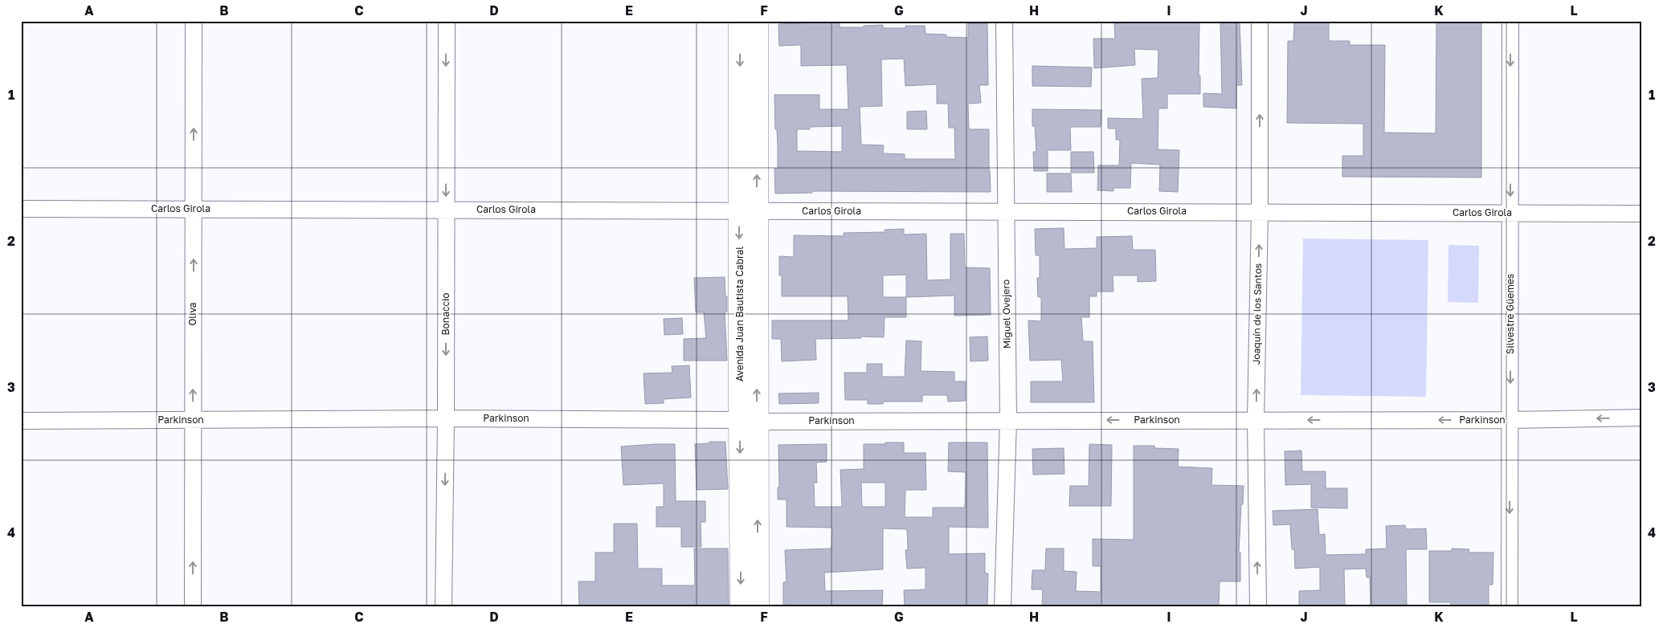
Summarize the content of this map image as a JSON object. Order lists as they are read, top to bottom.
{
  "streets": {
    "main road": ["Avenida Juan Bautista Cabral"],
    "street": [
      "Carlos Girola",
      "Oliva",
      "Bonaccio",
      "Miguel Ovejero",
      "Joaquín de los Santos",
      "Silvestre Güemes",
      "Parkinson"
    ]
  },
  "crossings": [
    ["Carlos Girola", "Oliva"],
    ["Carlos Girola", "Bonaccio"],
    ["Carlos Girola", "Avenida Juan Bautista Cabral"],
    ["Carlos Girola", "Miguel Ovejero"],
    ["Carlos Girola", "Joaquín de los Santos"],
    ["Carlos Girola", "Silvestre Güemes"],
    ["Oliva", "Parkinson"],
    ["Bonaccio", "Parkinson"],
    ["Avenida Juan Bautista Cabral", "Parkinson"],
    ["Miguel Ovejero", "Parkinson"],
    ["Joaquín de los Santos", "Parkinson"],
    ["Silvestre Güemes", "Parkinson"]
  ],
  "one_way": [
    "Oliva",
    "Bonaccio",
    "Joaquín de los Santos",
    "Silvestre Güemes",
    "Parkinson"
  ],
  "grid": {
    "columns": [
      "A",
      "B",
      "C",
      "D",
      "E",
      "F",
      "G",
      "H",
      "I",
      "J",
      "K",
      "L"
    ],
    "rows": [
      "1",
      "2",
      "3",
      "4"
    ]
  }
}
